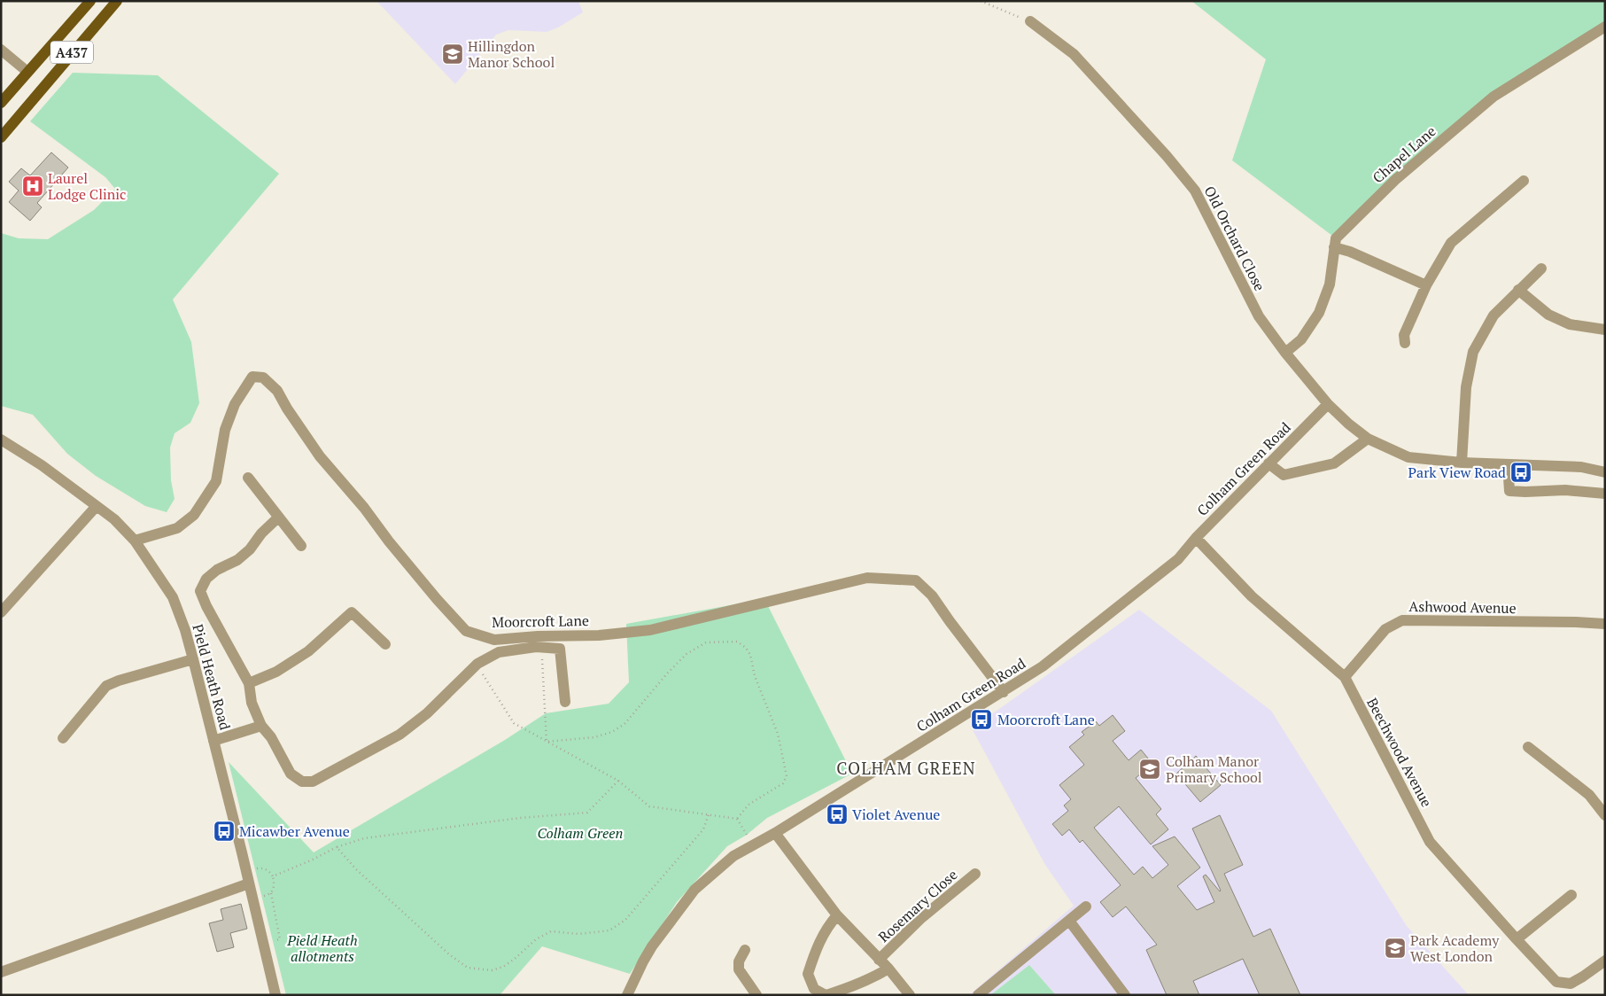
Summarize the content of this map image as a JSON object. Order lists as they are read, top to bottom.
{
  "streets": {
    "main road": ["A437"],
    "street": [
      "Chapel Lane",
      "Old Orchard Close",
      "Colham Green Road",
      "Ashwood Avenue",
      "Moorcroft Lane",
      "Pield Heath Road",
      "Beechwood Avenue",
      "Rosemary Close"
    ]
  },
  "crossings": [
    ["Chapel Lane", "Old Orchard Close"],
    ["Old Orchard Close", "Colham Green Road"],
    ["Colham Green Road", "Moorcroft Lane"],
    ["Colham Green Road", "Beechwood Avenue"],
    ["Ashwood Avenue", "Beechwood Avenue"],
    ["Moorcroft Lane", "Pield Heath Road"]
  ],
  "districts": ["COLHAM GREEN"],
  "parks": ["Colham Green", "Pield Heath allotments"],
  "places": {
    "school or university": ["Hillingdon Manor School", "Colham Manor Primary School", "Park Academy West London"],
    "hospital": ["Laurel Lodge Clinic"],
    "bus stop": [
      "Park View Road",
      "Moorcroft Lane",
      "Violet Avenue",
      "Micawber Avenue"
    ]
  }
}
